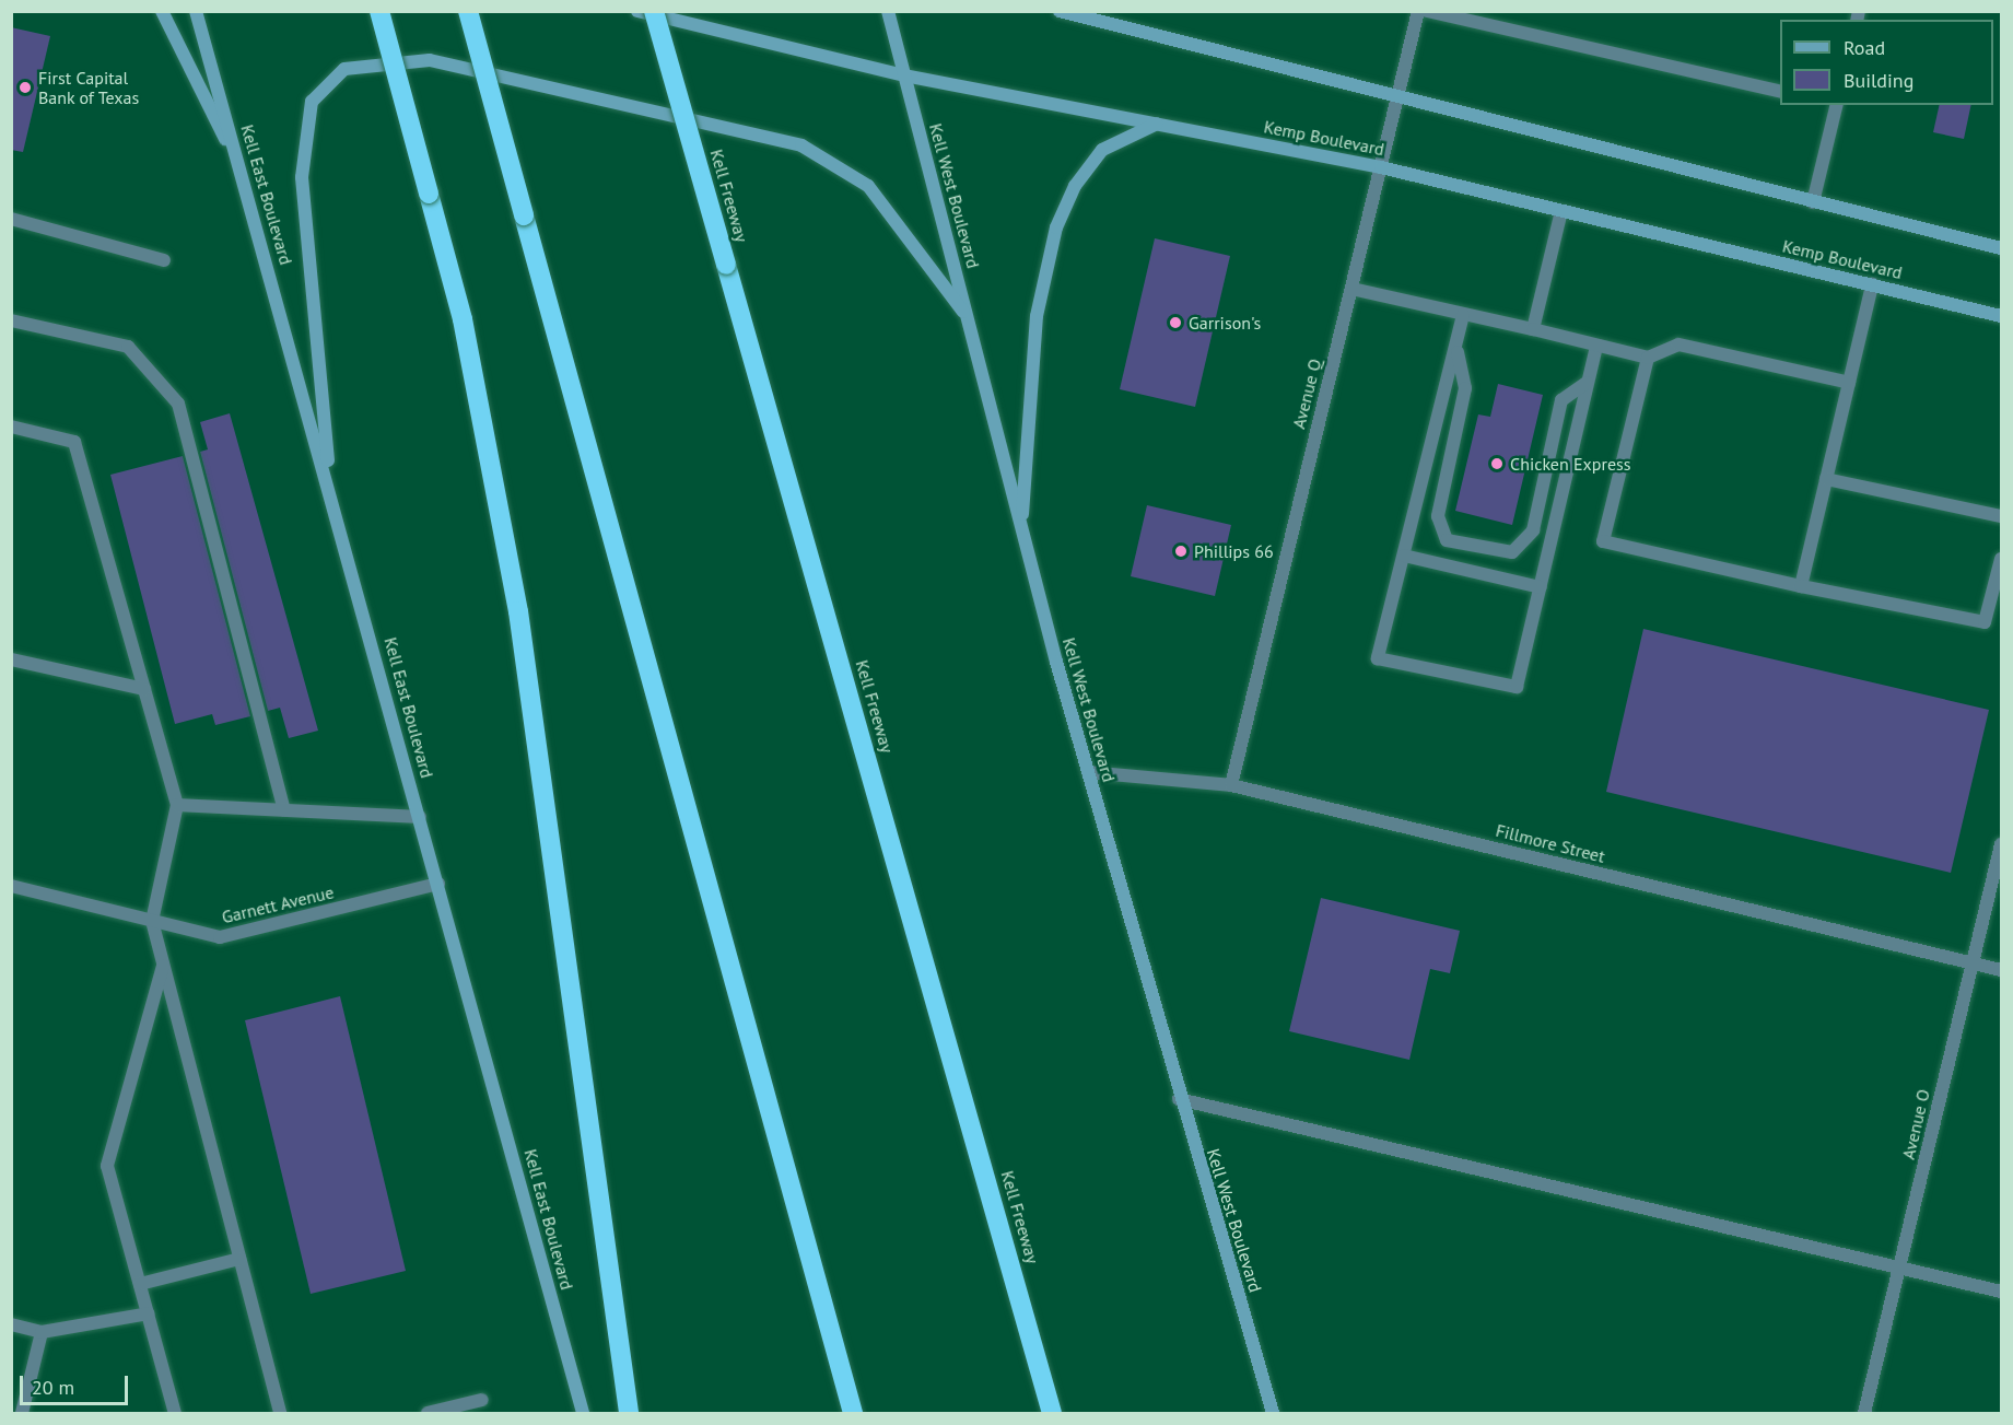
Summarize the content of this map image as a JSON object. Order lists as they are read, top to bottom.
{
  "streets": {
    "highway": ["Kell Freeway"],
    "main road": ["Kemp Boulevard", "Kell East Boulevard", "Kell West Boulevard"],
    "street": [
      "Avenue Q",
      "Fillmore Street",
      "Garnett Avenue",
      "Avenue O"
    ]
  },
  "crossings": [
    ["Kemp Boulevard", "Kell West Boulevard"],
    ["Kemp Boulevard", "Avenue Q"],
    ["Kell East Boulevard", "Garnett Avenue"],
    ["Kell West Boulevard", "Fillmore Street"],
    ["Avenue Q", "Fillmore Street"],
    ["Fillmore Street", "Avenue O"]
  ],
  "places": [
    "First Capital Bank of Texas",
    "Garrison's",
    "Chicken Express",
    "Phillips 66"
  ],
  "legend": ["Road", "Building"],
  "scale_bar": "20 m"
}
